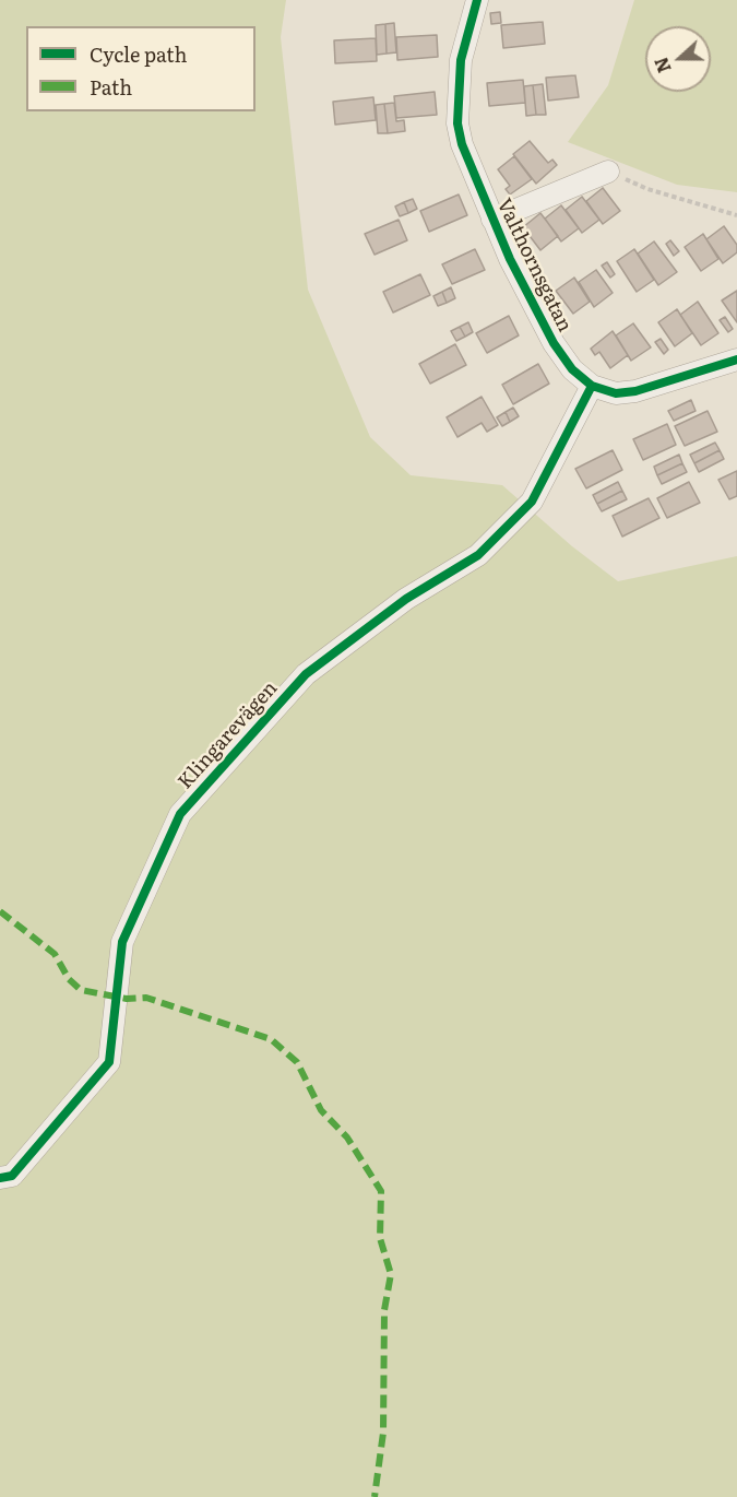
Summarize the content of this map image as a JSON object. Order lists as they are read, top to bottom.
{
  "streets": {
    "street": ["Valthornsgatan", "Klingarevägen"]
  },
  "crossings": [
    ["Valthornsgatan", "Klingarevägen"]
  ],
  "legend": ["Cycle path", "Path"],
  "north": "left"
}
